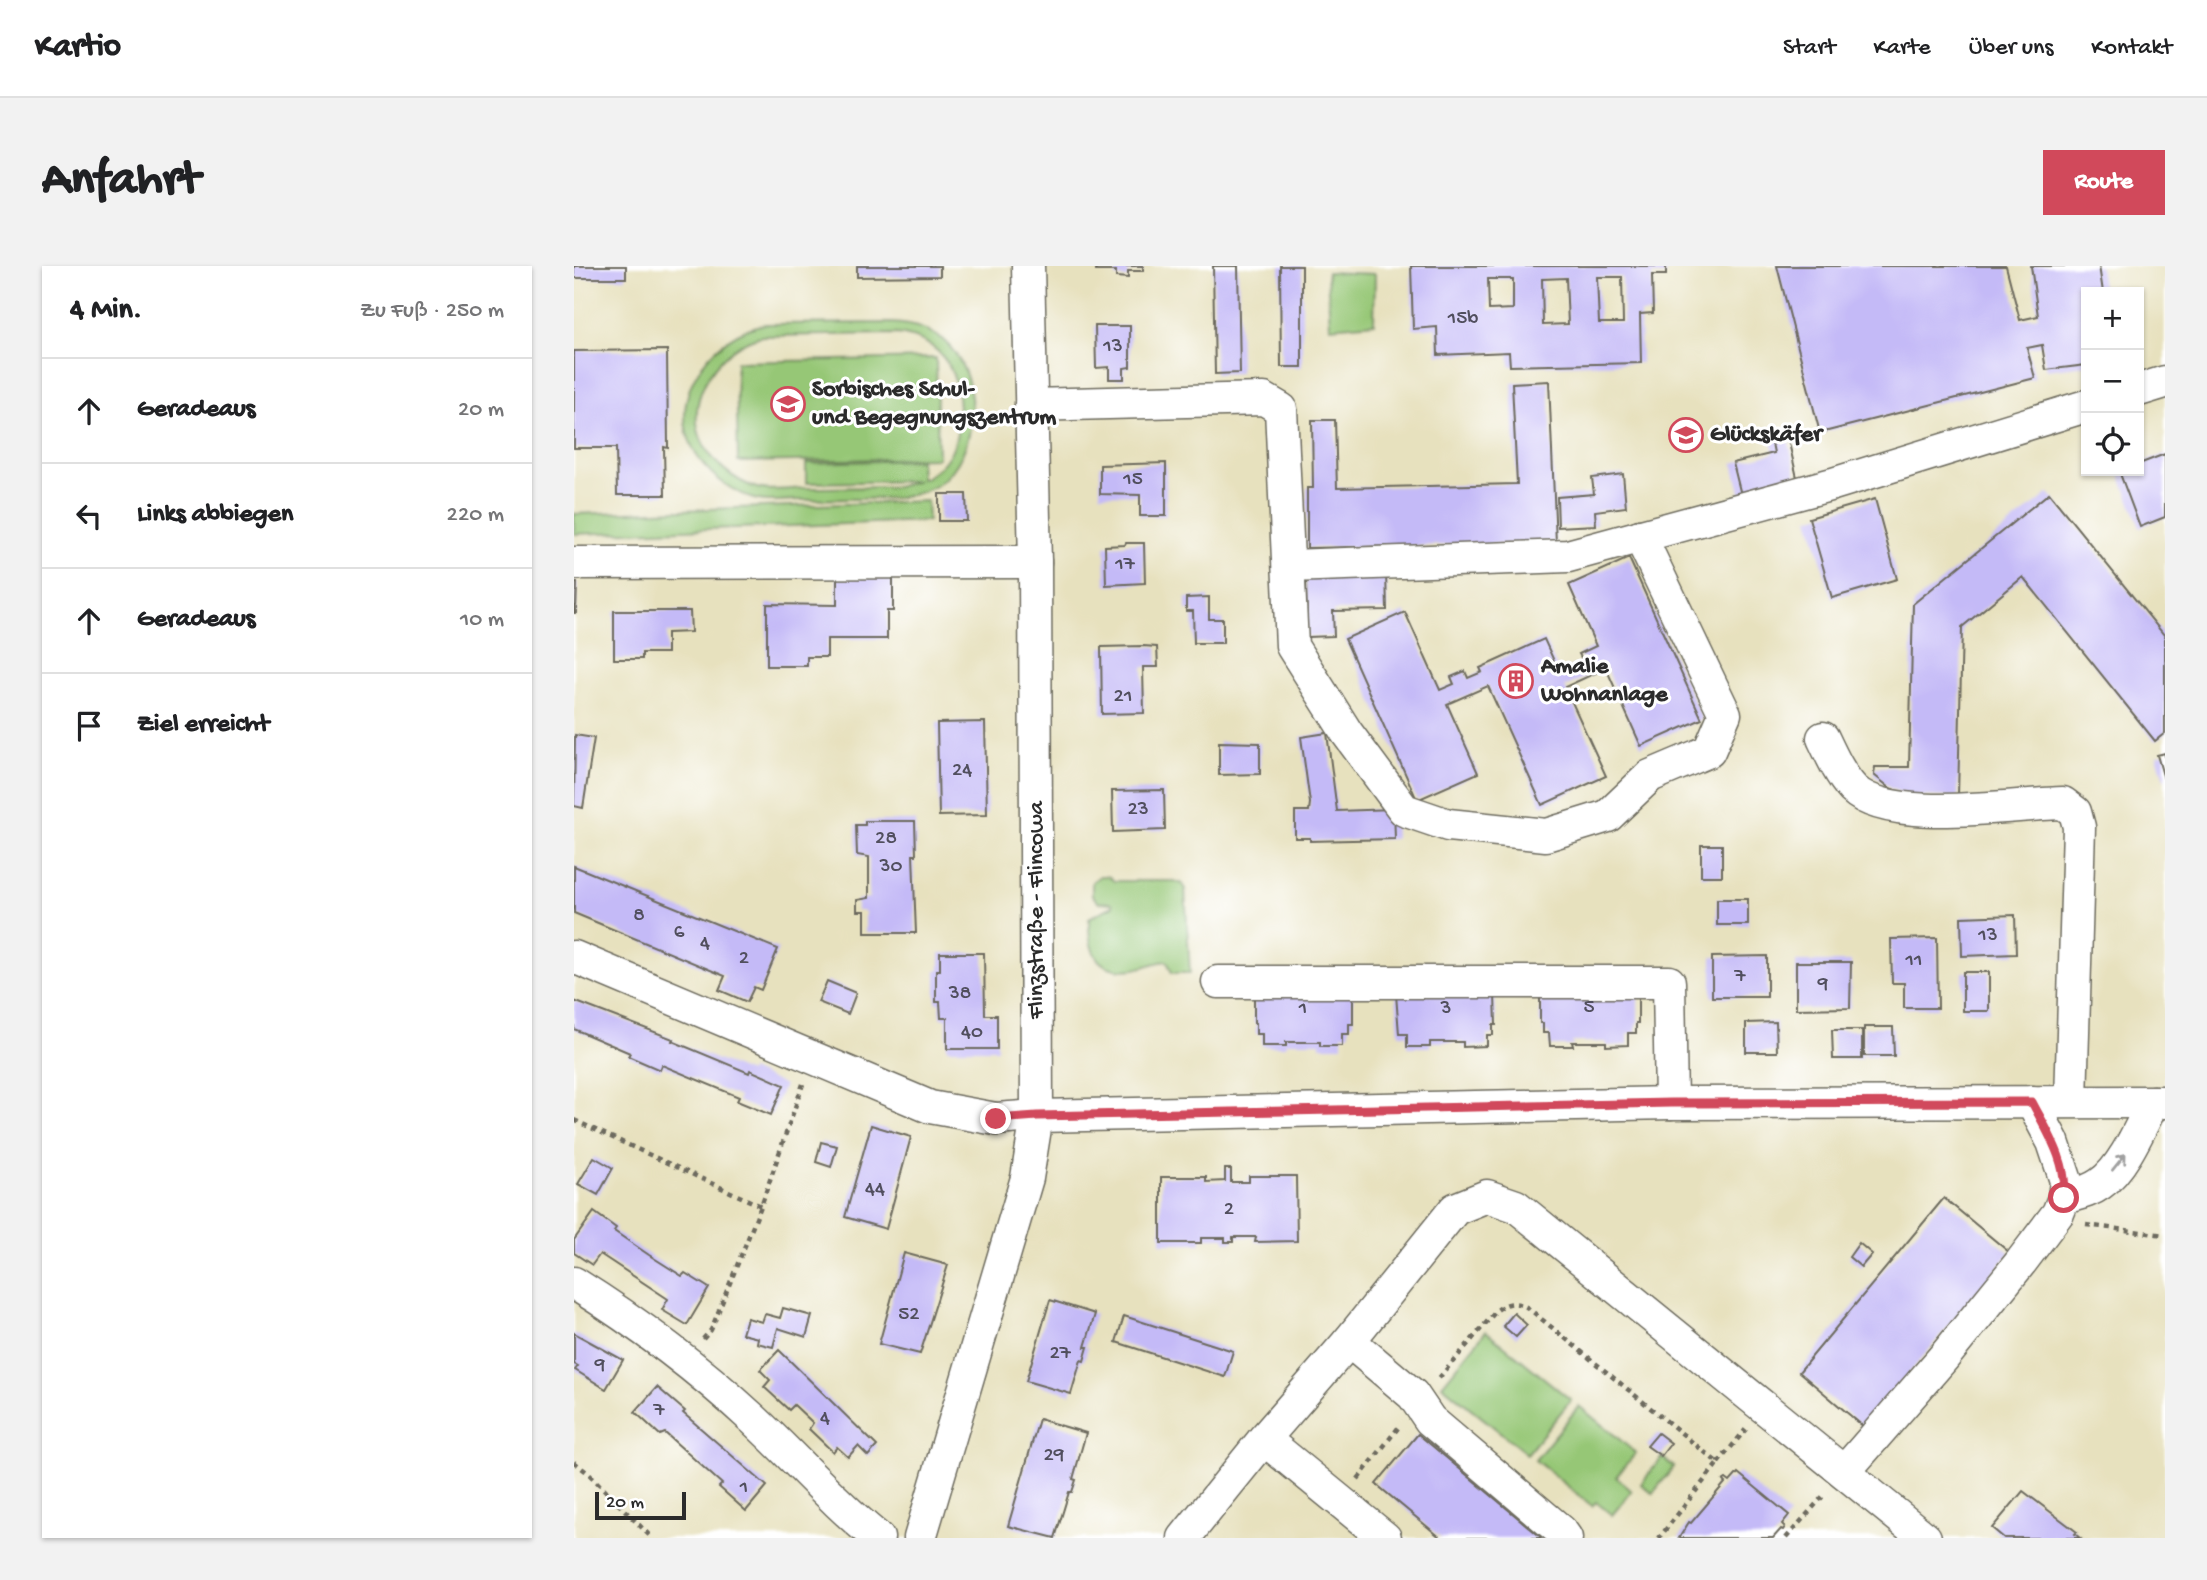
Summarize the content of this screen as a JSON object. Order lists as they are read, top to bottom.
{
  "streets": {
    "street": ["Flinzstraße - Flincowa"]
  },
  "places": {
    "school or university": ["Sorbisches Schul- und Begegnungszentrum", "Glückskäfer"],
    "building": ["Amalie Wohnanlage"]
  },
  "house_numbers": [
    "15b",
    "13",
    "15",
    "17",
    "21",
    "24",
    "23",
    "28",
    "30",
    "8",
    "6",
    "13",
    "4",
    "2",
    "11",
    "7",
    "9",
    "38",
    "5",
    "1",
    "3",
    "40",
    "44",
    "2",
    "52",
    "27",
    "9",
    "7",
    "4",
    "29",
    "1"
  ],
  "scale_bar": "20 m",
  "page": {
    "header": "Kartio",
    "nav": [
      "Start",
      "Karte",
      "Über uns",
      "Kontakt"
    ],
    "buttons": "Route",
    "title": "Anfahrt",
    "heading": ["4 Min.", "Zu Fuß · 250 m"],
    "map_buttons": ["+", "−"],
    "list": [
      ["Geradeaus", "20 m"],
      ["Links abbiegen", "220 m"],
      ["Geradeaus", "10 m"],
      "Ziel erreicht"
    ],
    "scale": "20 m"
  }
}
